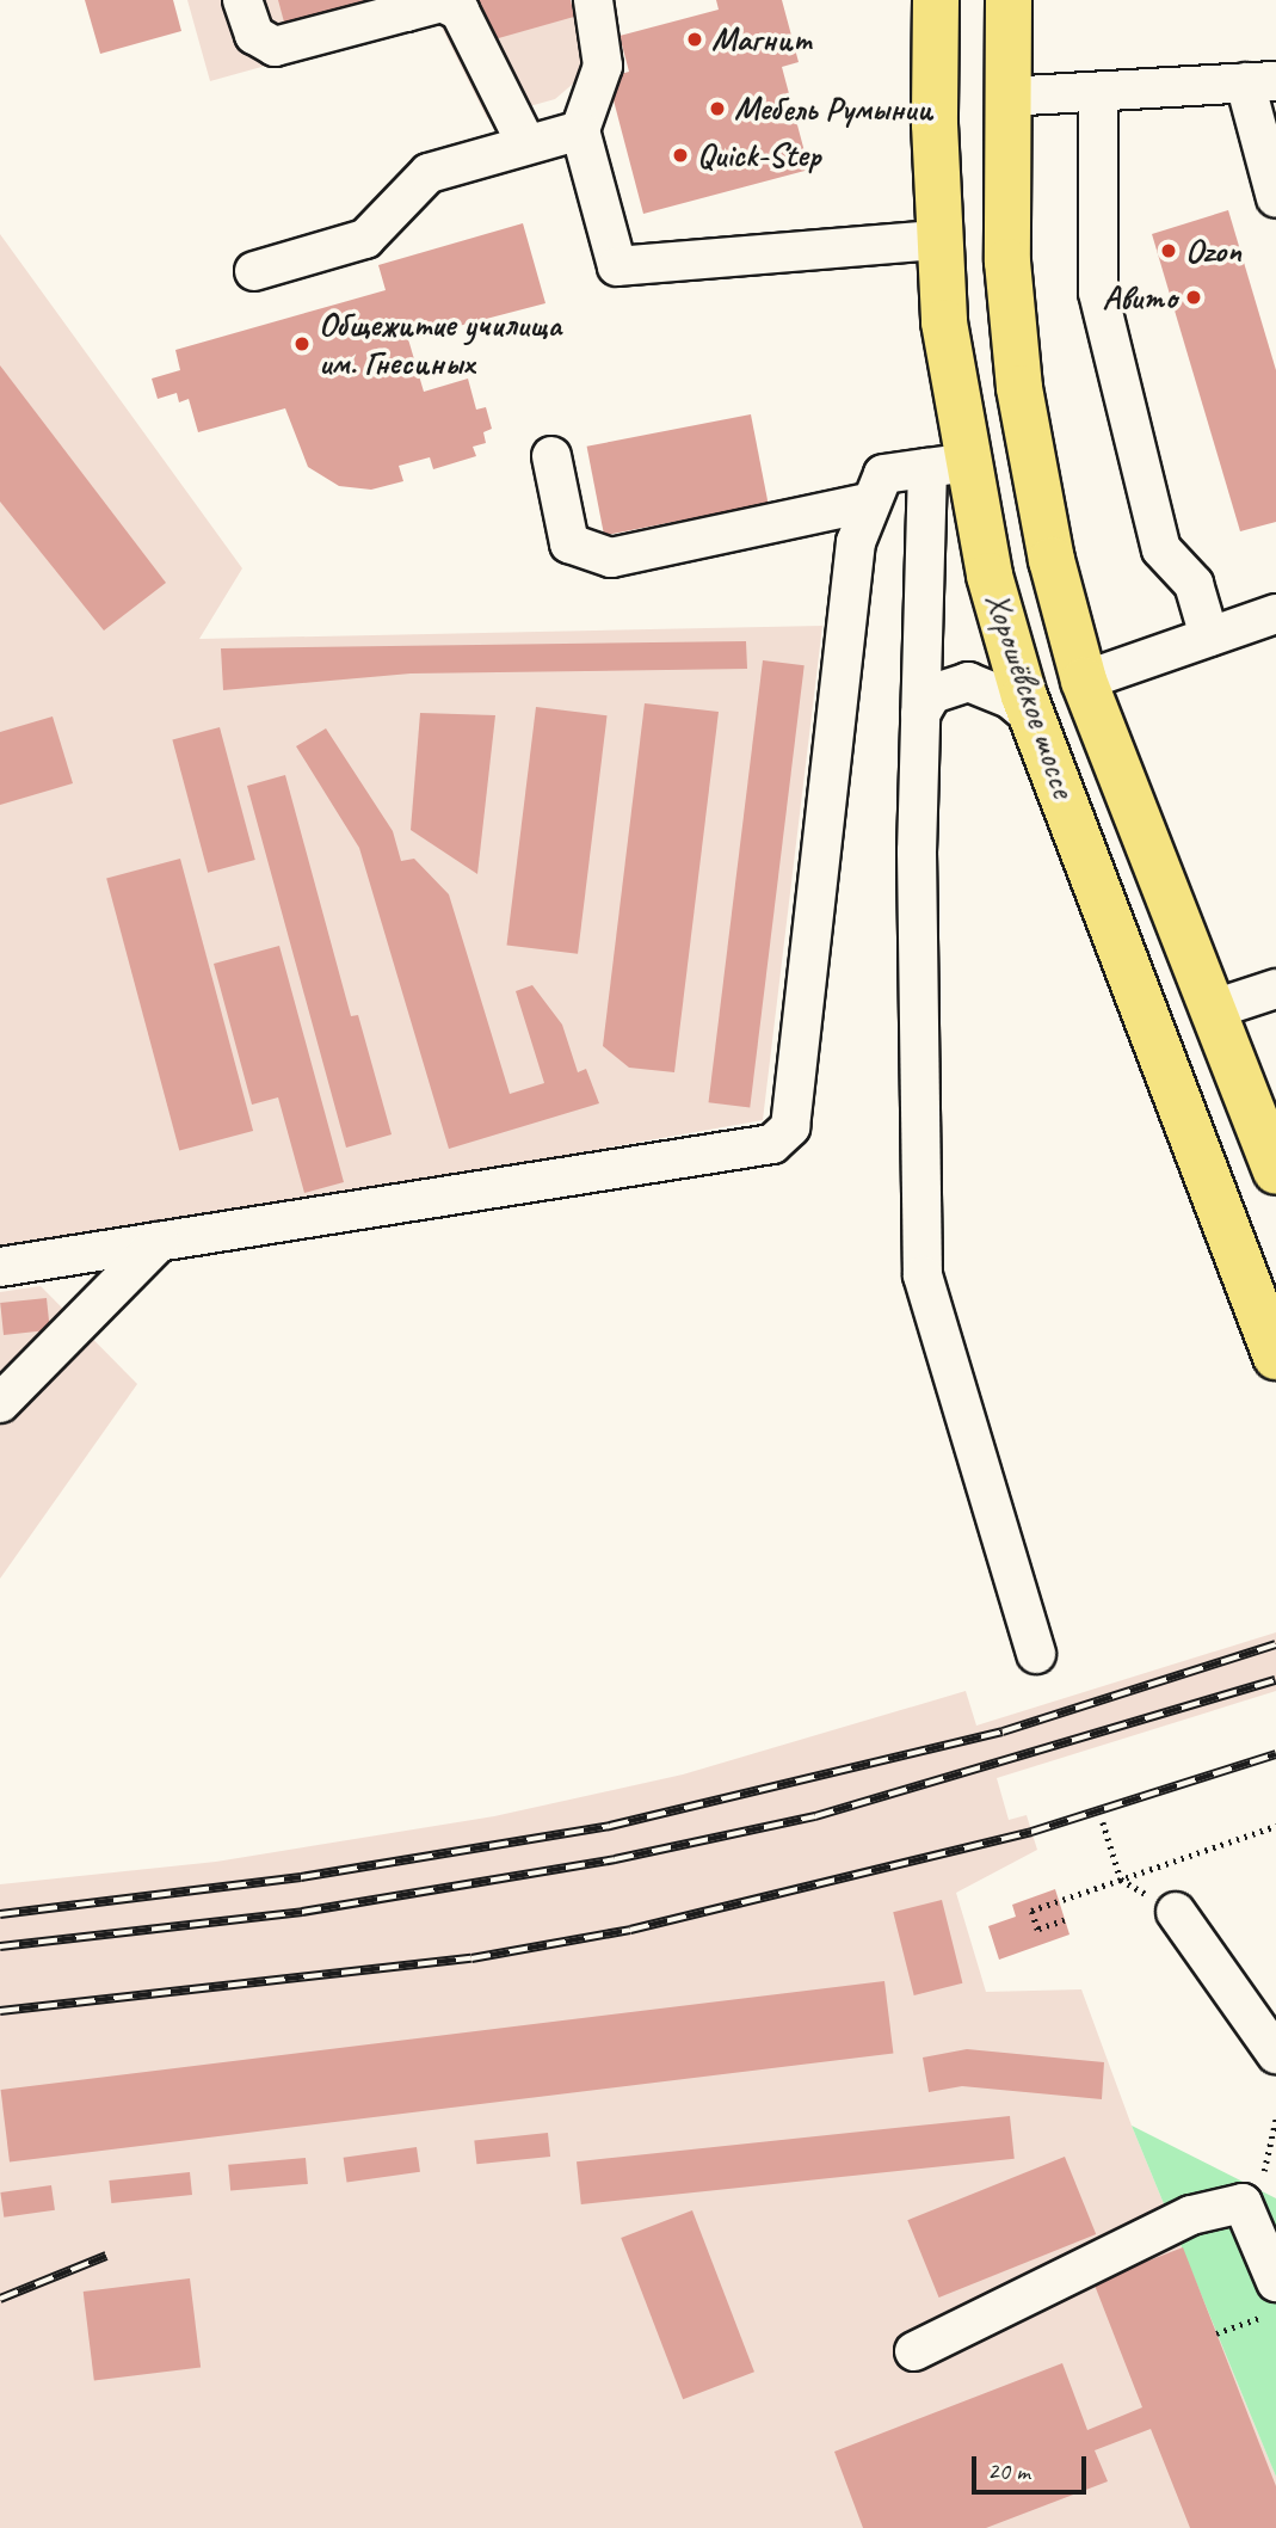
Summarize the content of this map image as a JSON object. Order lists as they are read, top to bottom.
{
  "streets": {
    "main road": ["Хорошёвское шоссе"]
  },
  "places": [
    "Магнит",
    "Мебель Румынии",
    "Quick-Step",
    "Ozon",
    "Авито",
    "Общежитие училища им. Гнесиных"
  ],
  "scale_bar": "20 m"
}
